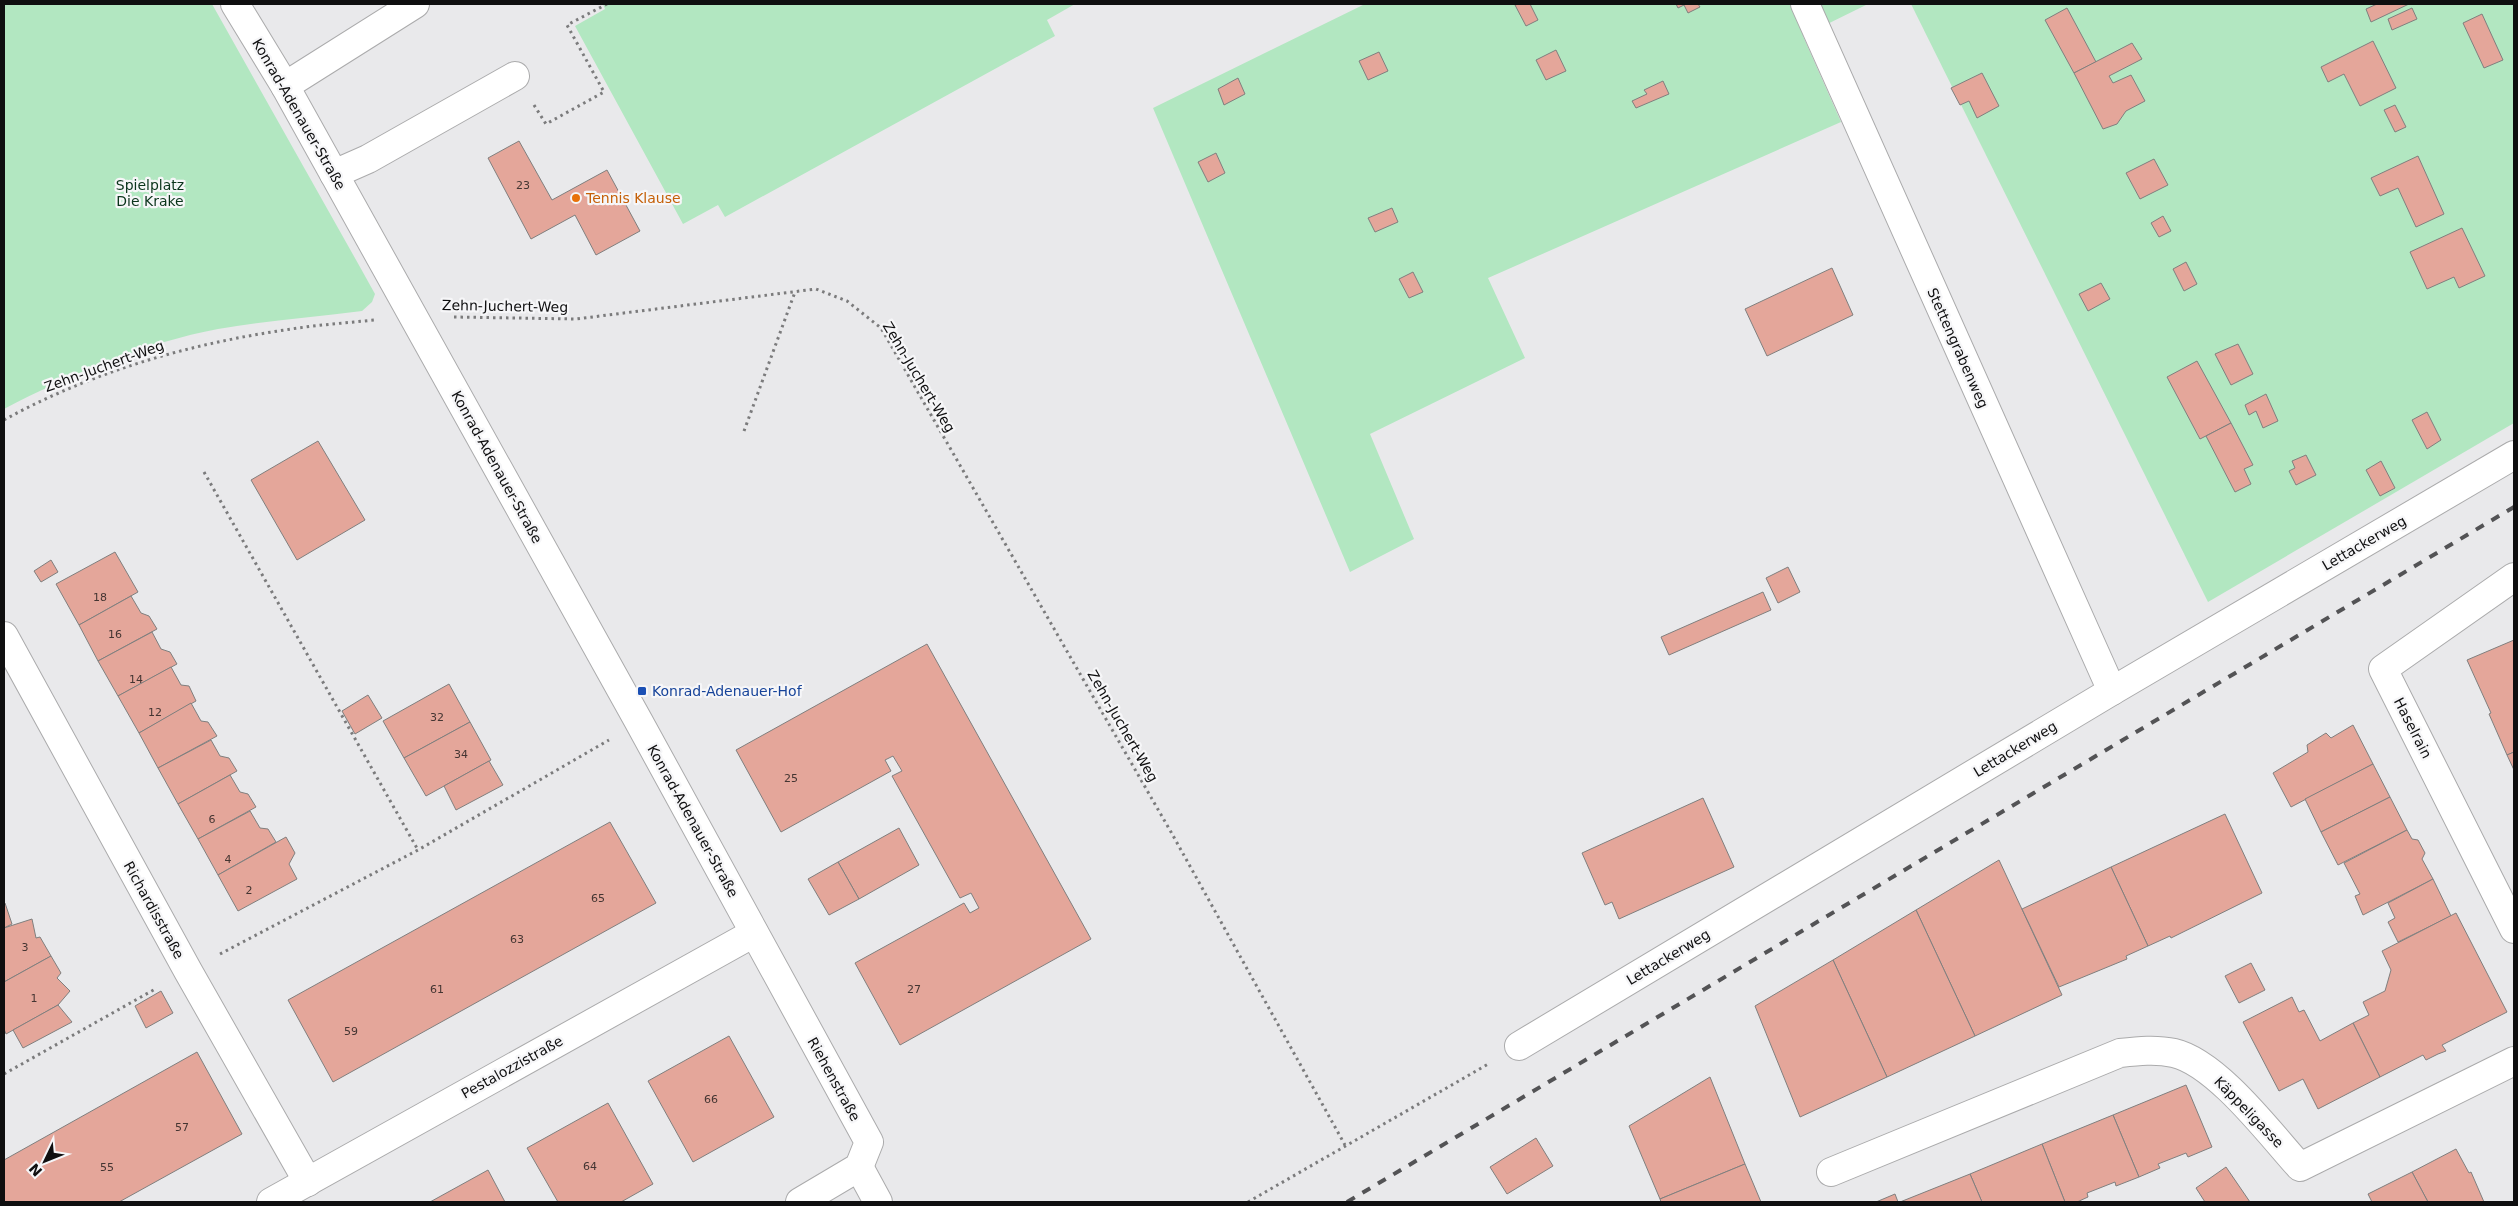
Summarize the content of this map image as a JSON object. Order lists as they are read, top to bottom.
{
  "streets": {
    "street": [
      "Konrad-Adenauer-Straße",
      "Stettengrabenweg",
      "Lettackerweg",
      "Haselrain",
      "Richardisstraße",
      "Pestalozzistraße",
      "Riehenstraße",
      "Käppeligasse"
    ],
    "path": ["Zehn-Juchert-Weg"]
  },
  "crossings": [
    ["Konrad-Adenauer-Straße", "Zehn-Juchert-Weg"],
    ["Konrad-Adenauer-Straße", "Pestalozzistraße"],
    ["Konrad-Adenauer-Straße", "Riehenstraße"],
    ["Stettengrabenweg", "Lettackerweg"],
    ["Richardisstraße", "Pestalozzistraße"],
    ["Pestalozzistraße", "Riehenstraße"]
  ],
  "parks": ["Spielplatz Die Krake"],
  "places": {
    "other": ["Tennis Klause"],
    "transit": ["Konrad-Adenauer-Hof"]
  },
  "house_numbers": [
    "23",
    "18",
    "16",
    "14",
    "12",
    "32",
    "34",
    "25",
    "6",
    "4",
    "2",
    "65",
    "63",
    "3",
    "61",
    "27",
    "1",
    "59",
    "66",
    "57",
    "64",
    "55"
  ],
  "north": "bottom left"
}
